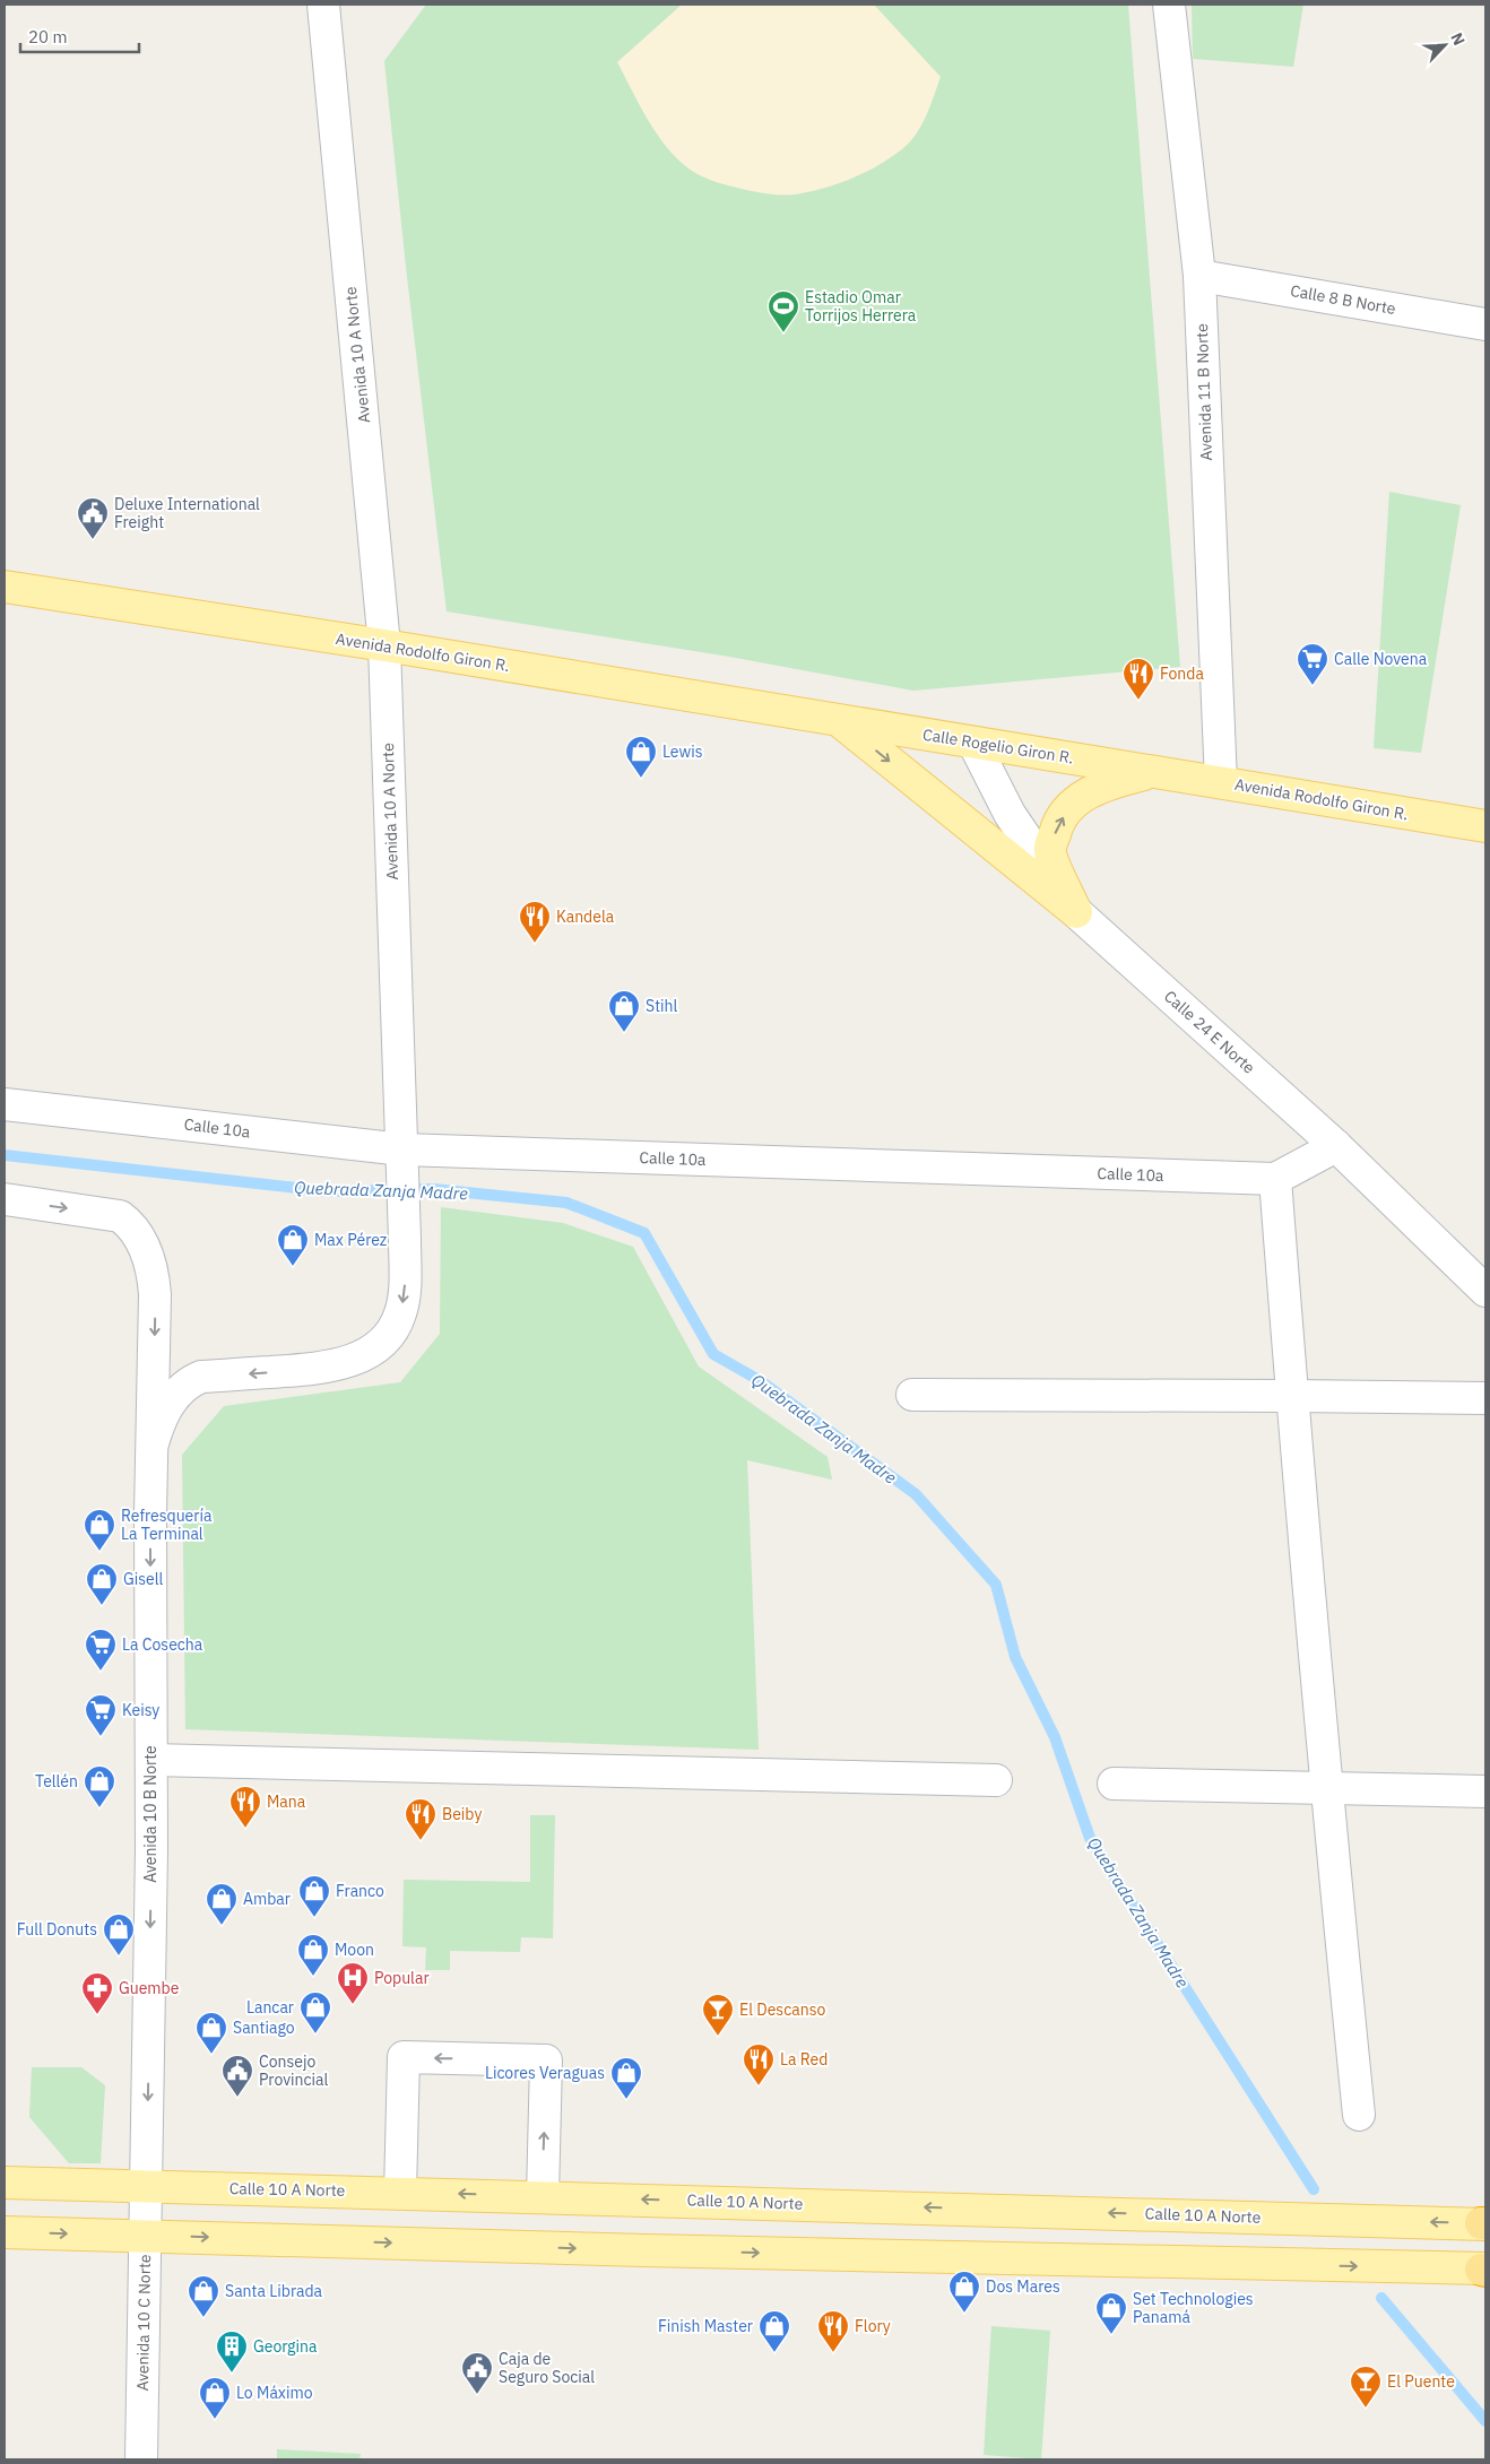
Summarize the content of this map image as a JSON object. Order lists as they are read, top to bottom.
{
  "streets": {
    "main road": ["Avenida Rodolfo Giron R.", "Calle Rogelio Giron R.", "Calle 10 A Norte"],
    "street": [
      "Calle 8 B Norte",
      "Avenida 10 A Norte",
      "Avenida 11 B Norte",
      "Calle 24 E Norte",
      "Calle 10a",
      "Avenida 10 B Norte",
      "Avenida 10 C Norte"
    ]
  },
  "crossings": [
    ["Calle 8 B Norte", "Avenida 11 B Norte"],
    ["Avenida 10 A Norte", "Avenida Rodolfo Giron R."],
    ["Avenida 10 A Norte", "Calle 10a"],
    ["Avenida 10 A Norte", "Avenida 10 B Norte"],
    ["Avenida 11 B Norte", "Avenida Rodolfo Giron R."],
    ["Avenida Rodolfo Giron R.", "Calle Rogelio Giron R."],
    ["Calle Rogelio Giron R.", "Calle 24 E Norte"],
    ["Avenida 10 B Norte", "Calle 10 A Norte"],
    ["Avenida 10 B Norte", "Avenida 10 C Norte"],
    ["Calle 10 A Norte", "Avenida 10 C Norte"]
  ],
  "one_way": ["Avenida 10 B Norte"],
  "water": ["Quebrada Zanja Madre"],
  "places": {
    "sports": ["Estadio Omar Torrijos Herrera"],
    "public building": ["Deluxe International Freight", "Consejo Provincial", "Caja de Seguro Social"],
    "supermarket": ["Calle Novena", "La Cosecha", "Keisy"],
    "restaurant": [
      "Fonda",
      "Kandela",
      "Mana",
      "Beiby",
      "La Red",
      "Flory"
    ],
    "shop": [
      "Lewis",
      "Stihl",
      "Max Pérez",
      "Refresquería La Terminal",
      "Gisell",
      "Tellén",
      "Franco",
      "Ambar",
      "Full Donuts",
      "Moon",
      "Lancar",
      "Santiago",
      "Licores Veraguas",
      "Dos Mares",
      "Santa Librada",
      "Set Technologies Panamá",
      "Finish Master",
      "Lo Máximo"
    ],
    "hospital": ["Popular"],
    "pharmacy": ["Guembe"],
    "bar": ["El Descanso", "El Puente"],
    "building": ["Georgina"]
  },
  "scale_bar": "20 m",
  "north": "top right"
}
